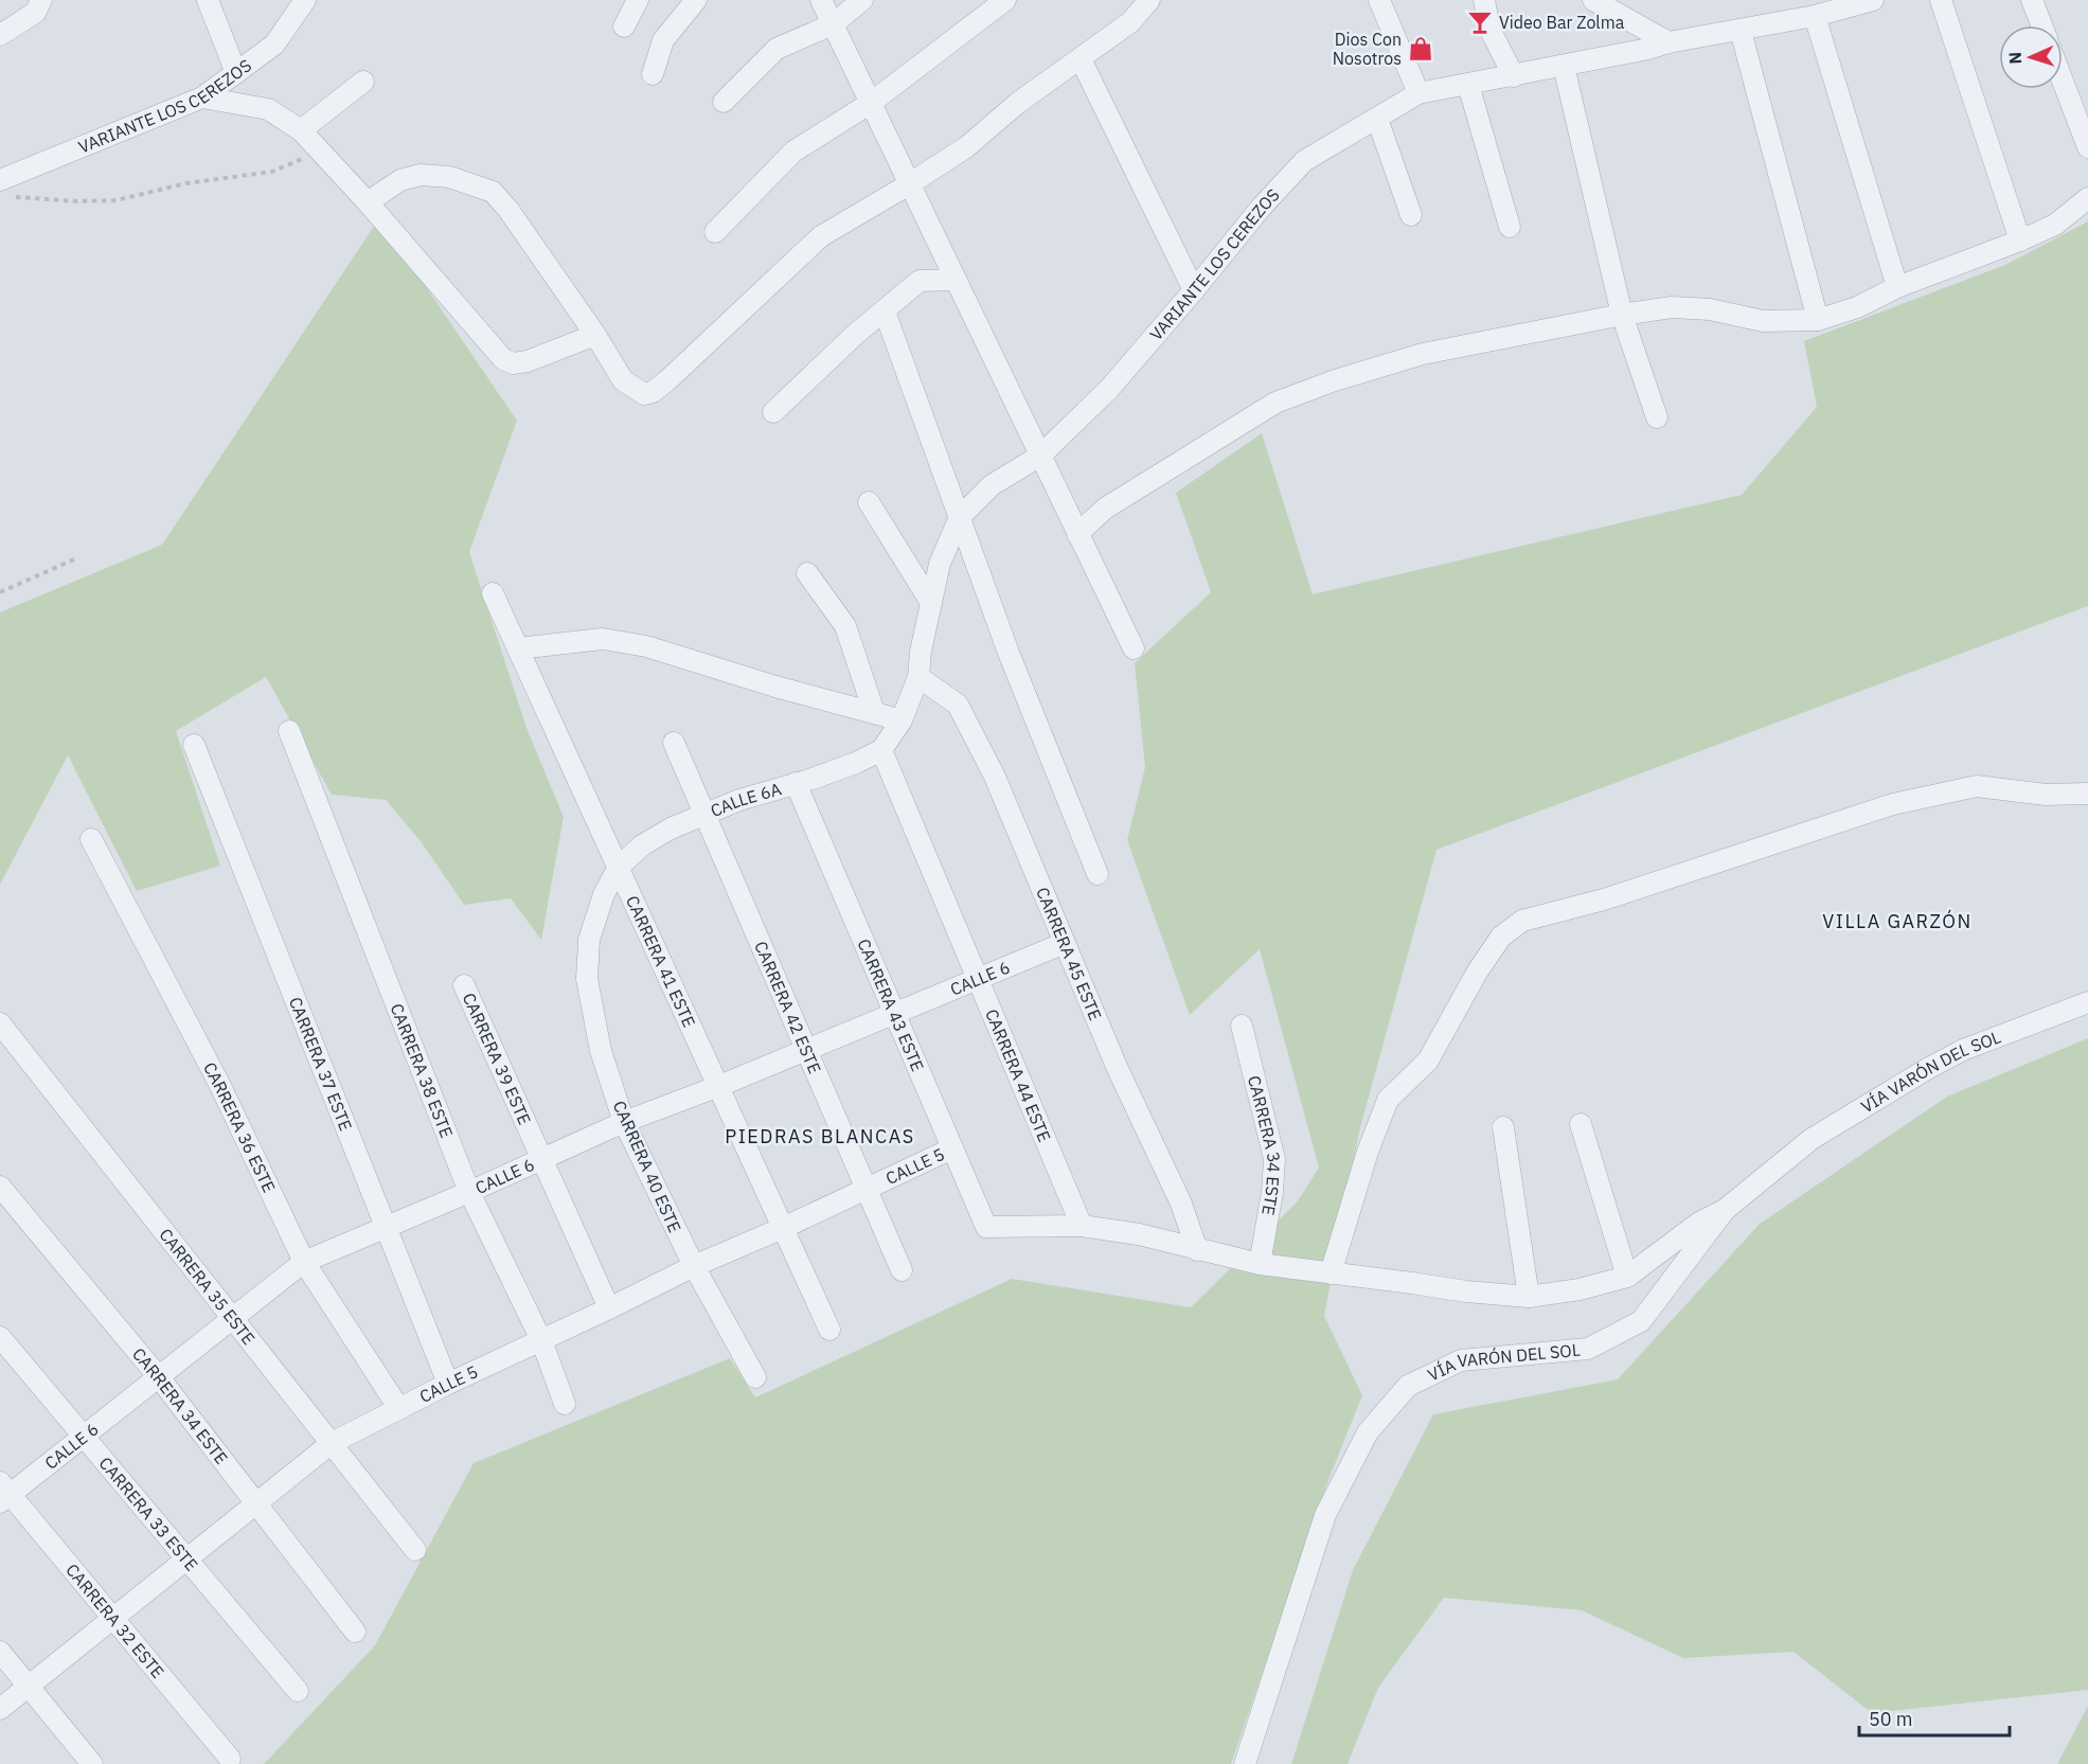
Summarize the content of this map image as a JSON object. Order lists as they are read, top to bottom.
{
  "streets": {
    "street": [
      "VARIANTE LOS CEREZOS",
      "CALLE 6A",
      "CARRERA 45 ESTE",
      "CARRERA 41 ESTE",
      "CALLE 6",
      "CARRERA 43 ESTE",
      "CARRERA 42 ESTE",
      "CARRERA 39 ESTE",
      "CARRERA 37 ESTE",
      "CARRERA 38 ESTE",
      "VÍA VARÓN DEL SOL",
      "CARRERA 44 ESTE",
      "CARRERA 36 ESTE",
      "CARRERA 34 ESTE",
      "CARRERA 40 ESTE",
      "CALLE 5",
      "CARRERA 35 ESTE",
      "CARRERA 33 ESTE",
      "CARRERA 32 ESTE"
    ]
  },
  "crossings": [
    ["VARIANTE LOS CEREZOS", "CALLE 6A"],
    ["VARIANTE LOS CEREZOS", "CARRERA 45 ESTE"],
    ["VARIANTE LOS CEREZOS", "CARRERA 44 ESTE"],
    ["CALLE 6A", "CARRERA 41 ESTE"],
    ["CALLE 6A", "CARRERA 43 ESTE"],
    ["CALLE 6A", "CARRERA 42 ESTE"],
    ["CALLE 6A", "CARRERA 44 ESTE"],
    ["CALLE 6A", "CARRERA 40 ESTE"],
    ["CARRERA 45 ESTE", "CALLE 6"],
    ["CARRERA 41 ESTE", "CALLE 6"],
    ["CARRERA 41 ESTE", "CALLE 5"],
    ["CALLE 6", "CARRERA 43 ESTE"],
    ["CALLE 6", "CARRERA 42 ESTE"],
    ["CALLE 6", "CARRERA 39 ESTE"],
    ["CALLE 6", "CARRERA 37 ESTE"],
    ["CALLE 6", "CARRERA 38 ESTE"],
    ["CALLE 6", "CARRERA 44 ESTE"],
    ["CALLE 6", "CARRERA 36 ESTE"],
    ["CALLE 6", "CARRERA 34 ESTE"],
    ["CALLE 6", "CARRERA 40 ESTE"],
    ["CALLE 6", "CARRERA 35 ESTE"],
    ["CALLE 6", "CARRERA 33 ESTE"],
    ["CALLE 6", "CARRERA 32 ESTE"],
    ["CARRERA 43 ESTE", "CARRERA 44 ESTE"],
    ["CARRERA 43 ESTE", "CALLE 5"],
    ["CARRERA 42 ESTE", "CALLE 5"],
    ["CARRERA 39 ESTE", "CALLE 5"],
    ["CARRERA 37 ESTE", "CALLE 5"],
    ["CARRERA 38 ESTE", "CALLE 5"],
    ["CARRERA 36 ESTE", "CALLE 5"],
    ["CARRERA 34 ESTE", "CALLE 5"],
    ["CARRERA 40 ESTE", "CALLE 5"],
    ["CALLE 5", "CARRERA 35 ESTE"],
    ["CALLE 5", "CARRERA 33 ESTE"],
    ["CALLE 5", "CARRERA 32 ESTE"]
  ],
  "districts": ["VILLA GARZÓN", "PIEDRAS BLANCAS"],
  "places": {
    "bar": ["Video Bar Zolma"],
    "shop": ["Dios Con Nosotros"]
  },
  "scale_bar": "50 m",
  "north": "left"
}
